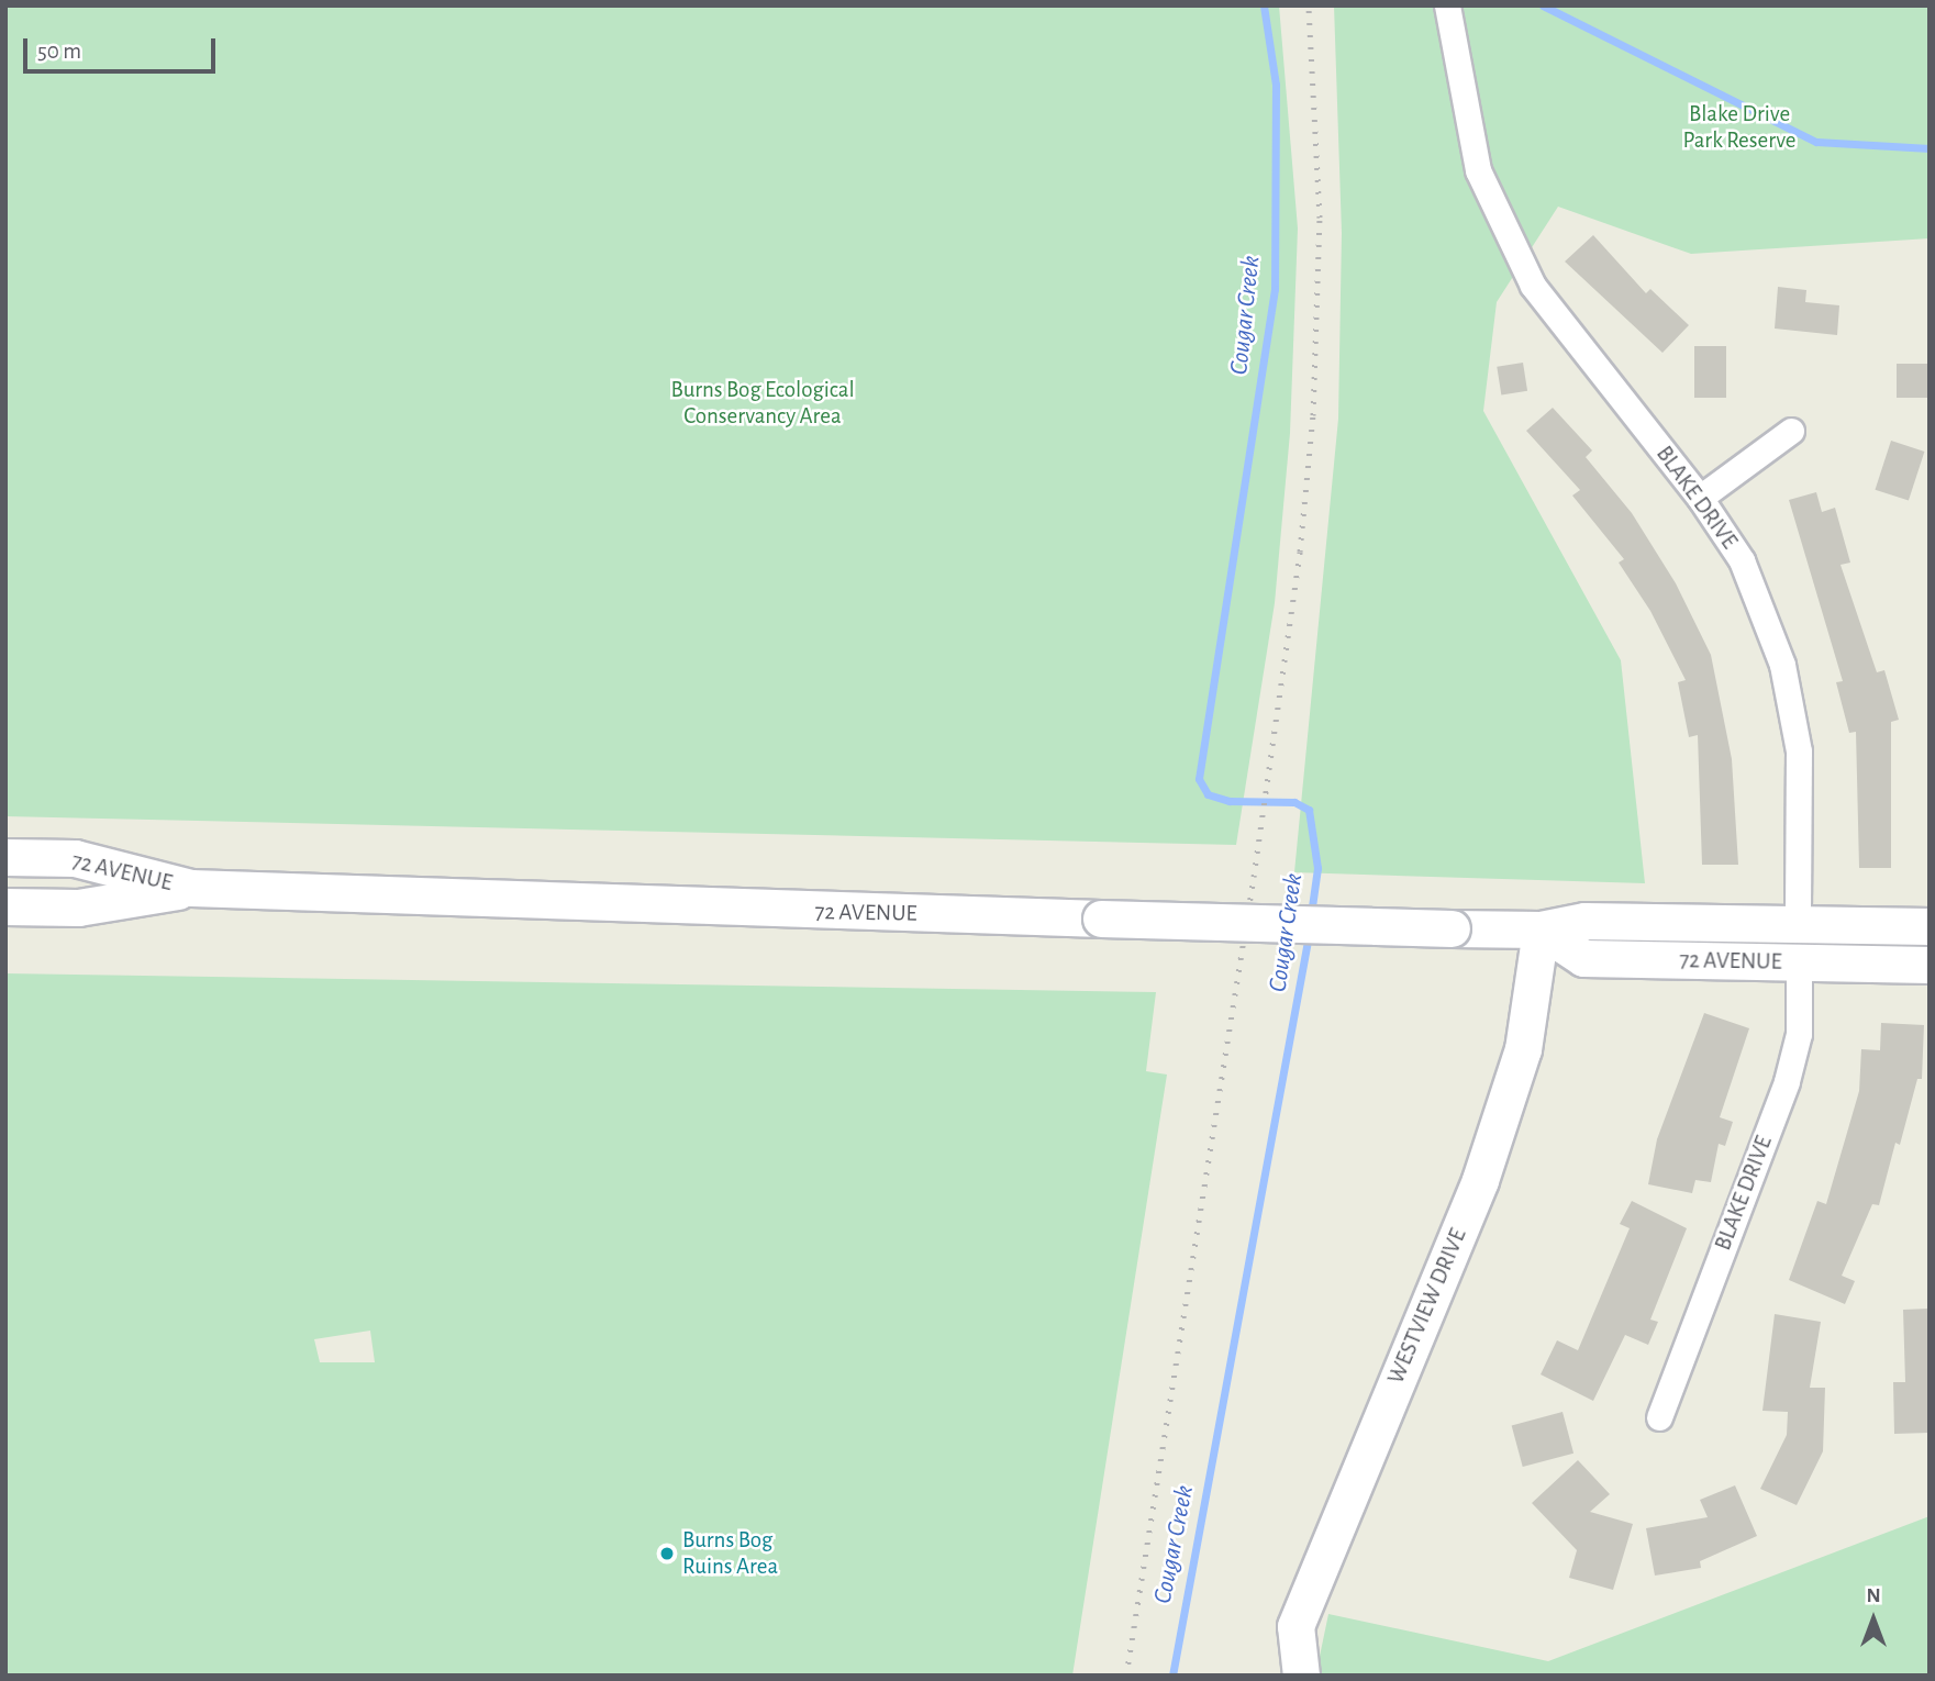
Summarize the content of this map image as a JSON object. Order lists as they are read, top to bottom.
{
  "streets": {
    "main road": ["72 AVENUE", "WESTVIEW DRIVE"],
    "street": ["BLAKE DRIVE"]
  },
  "crossings": [
    ["BLAKE DRIVE", "72 AVENUE"],
    ["72 AVENUE", "WESTVIEW DRIVE"]
  ],
  "water": ["Cougar Creek"],
  "parks": ["Blake Drive Park Reserve", "Burns Bog Ecological Conservancy Area"],
  "places": ["Burns Bog Ruins Area"],
  "scale_bar": "50 m",
  "north": "top"
}
